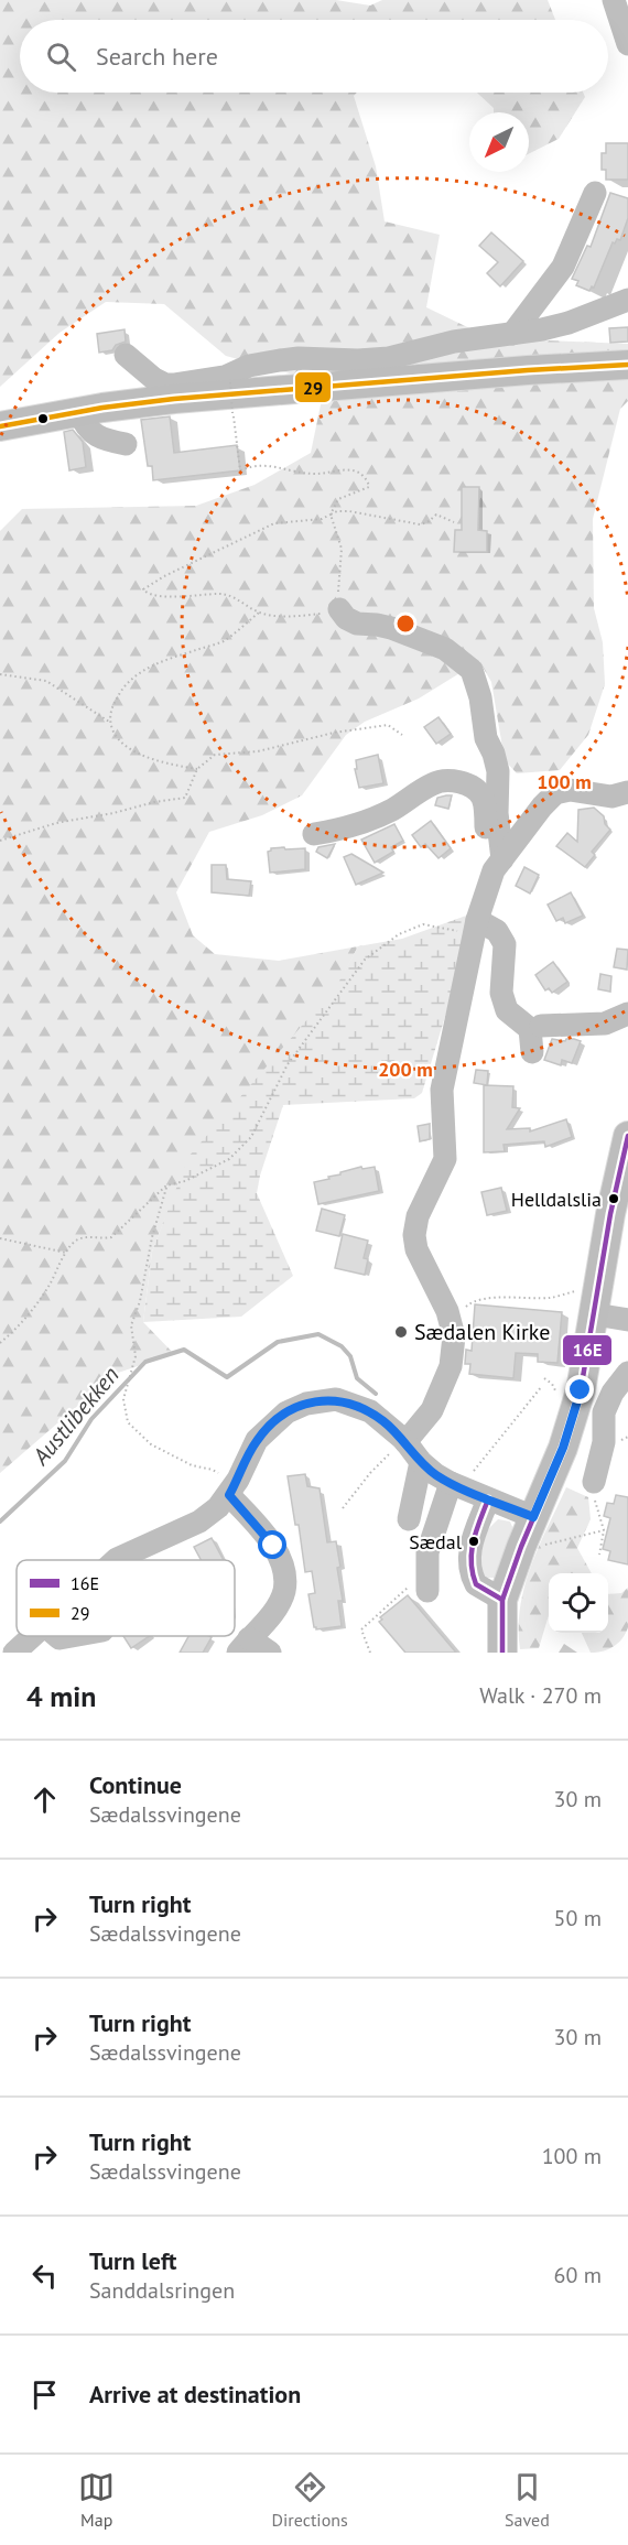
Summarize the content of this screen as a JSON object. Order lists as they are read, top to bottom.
{
  "water": ["Austlibekken"],
  "places": ["Helldalslia", "Sædalen Kirke", "Sædal"],
  "lines": ["transit line 29", "transit line 16E"],
  "legend": ["16E", "29"],
  "north": "bottom left",
  "page": {
    "search": "Search here",
    "heading": ["4 min", "Walk · 270 m"],
    "list": [
      ["Continue", "Sædalssvingene", "30 m"],
      ["Turn right", "Sædalssvingene", "50 m"],
      ["Turn right", "Sædalssvingene", "30 m"],
      ["Turn right", "Sædalssvingene", "100 m"],
      ["Turn left", "Sanddalsringen", "60 m"],
      "Arrive at destination"
    ],
    "nav": ["Map", "Directions", "Saved"]
  },
  "rings": ["100 m", "200 m"]
}
